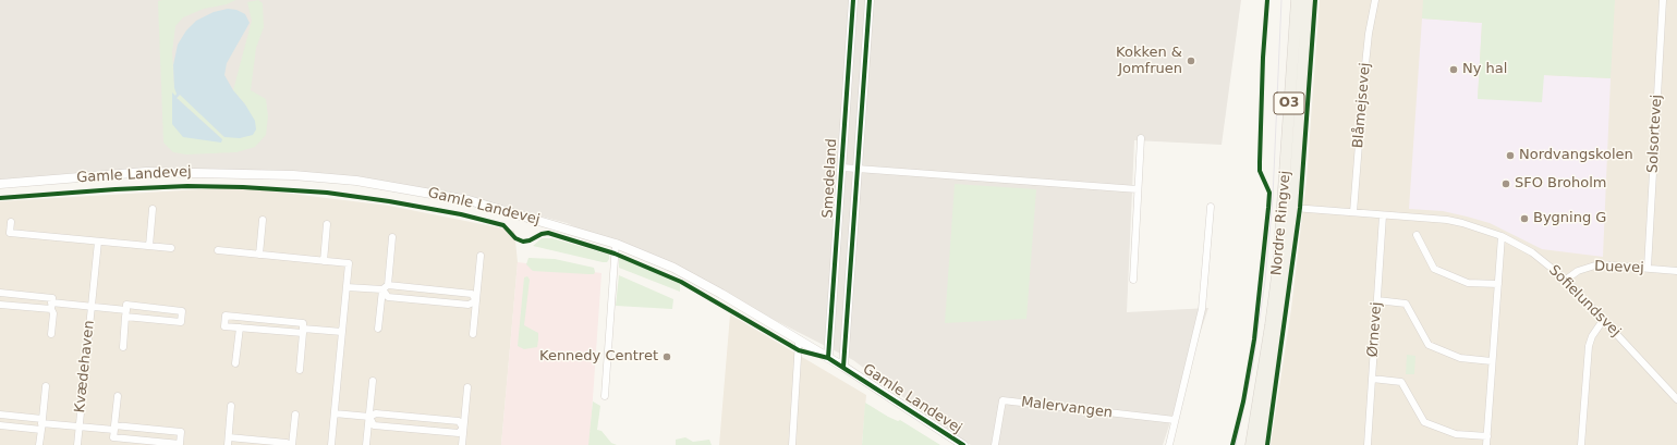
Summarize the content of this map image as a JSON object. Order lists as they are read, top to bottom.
{
  "streets": {
    "main road": ["O3", "Nordre Ringvej"],
    "street": [
      "Blåmejsevej",
      "Solsortevej",
      "Gamle Landevej",
      "Smedeland",
      "Duevej",
      "Sofielundsvej",
      "Ørnevej",
      "Kvædehaven",
      "Malervangen"
    ]
  },
  "crossings": [
    ["Blåmejsevej", "Sofielundsvej"],
    ["Solsortevej", "Duevej"],
    ["Gamle Landevej", "Smedeland"],
    ["Nordre Ringvej", "Sofielundsvej"],
    ["Duevej", "Sofielundsvej"],
    ["Sofielundsvej", "Ørnevej"]
  ],
  "places": [
    "Kokken & Jomfruen",
    "Ny hal",
    "Nordvangskolen",
    "SFO Broholm",
    "Bygning G",
    "Kennedy Centret"
  ]
}
